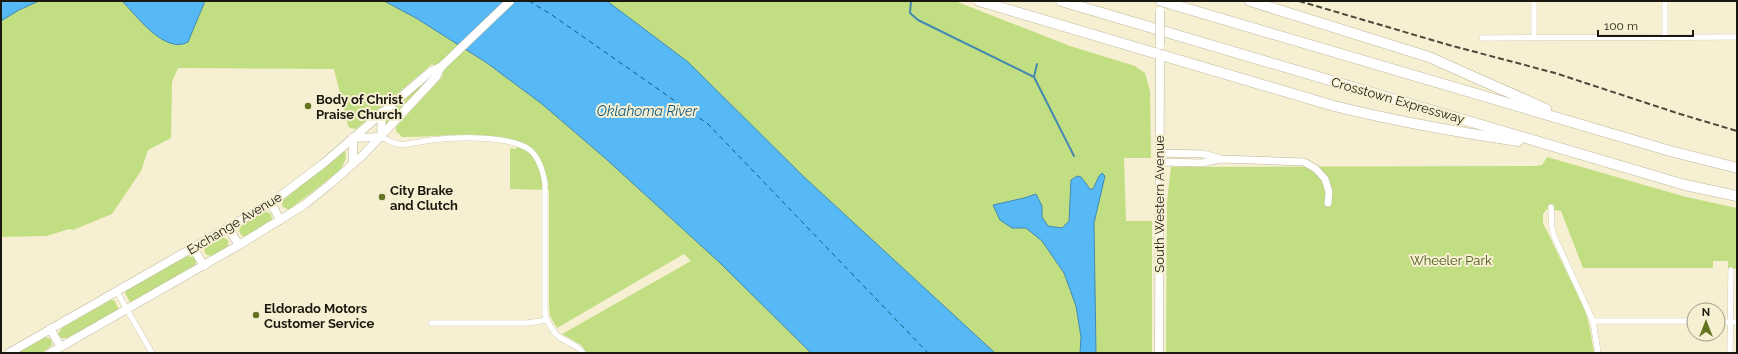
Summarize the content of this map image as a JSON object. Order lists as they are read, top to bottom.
{
  "streets": {
    "highway": ["Crosstown Expressway"],
    "main road": ["South Western Avenue", "Exchange Avenue"]
  },
  "crossings": [
    ["Crosstown Expressway", "South Western Avenue"]
  ],
  "water": ["Oklahoma River"],
  "parks": ["Wheeler Park"],
  "places": ["Body of Christ Praise Church", "City Brake and Clutch", "Eldorado Motors Customer Service"],
  "scale_bar": "100 m",
  "north": "top"
}
